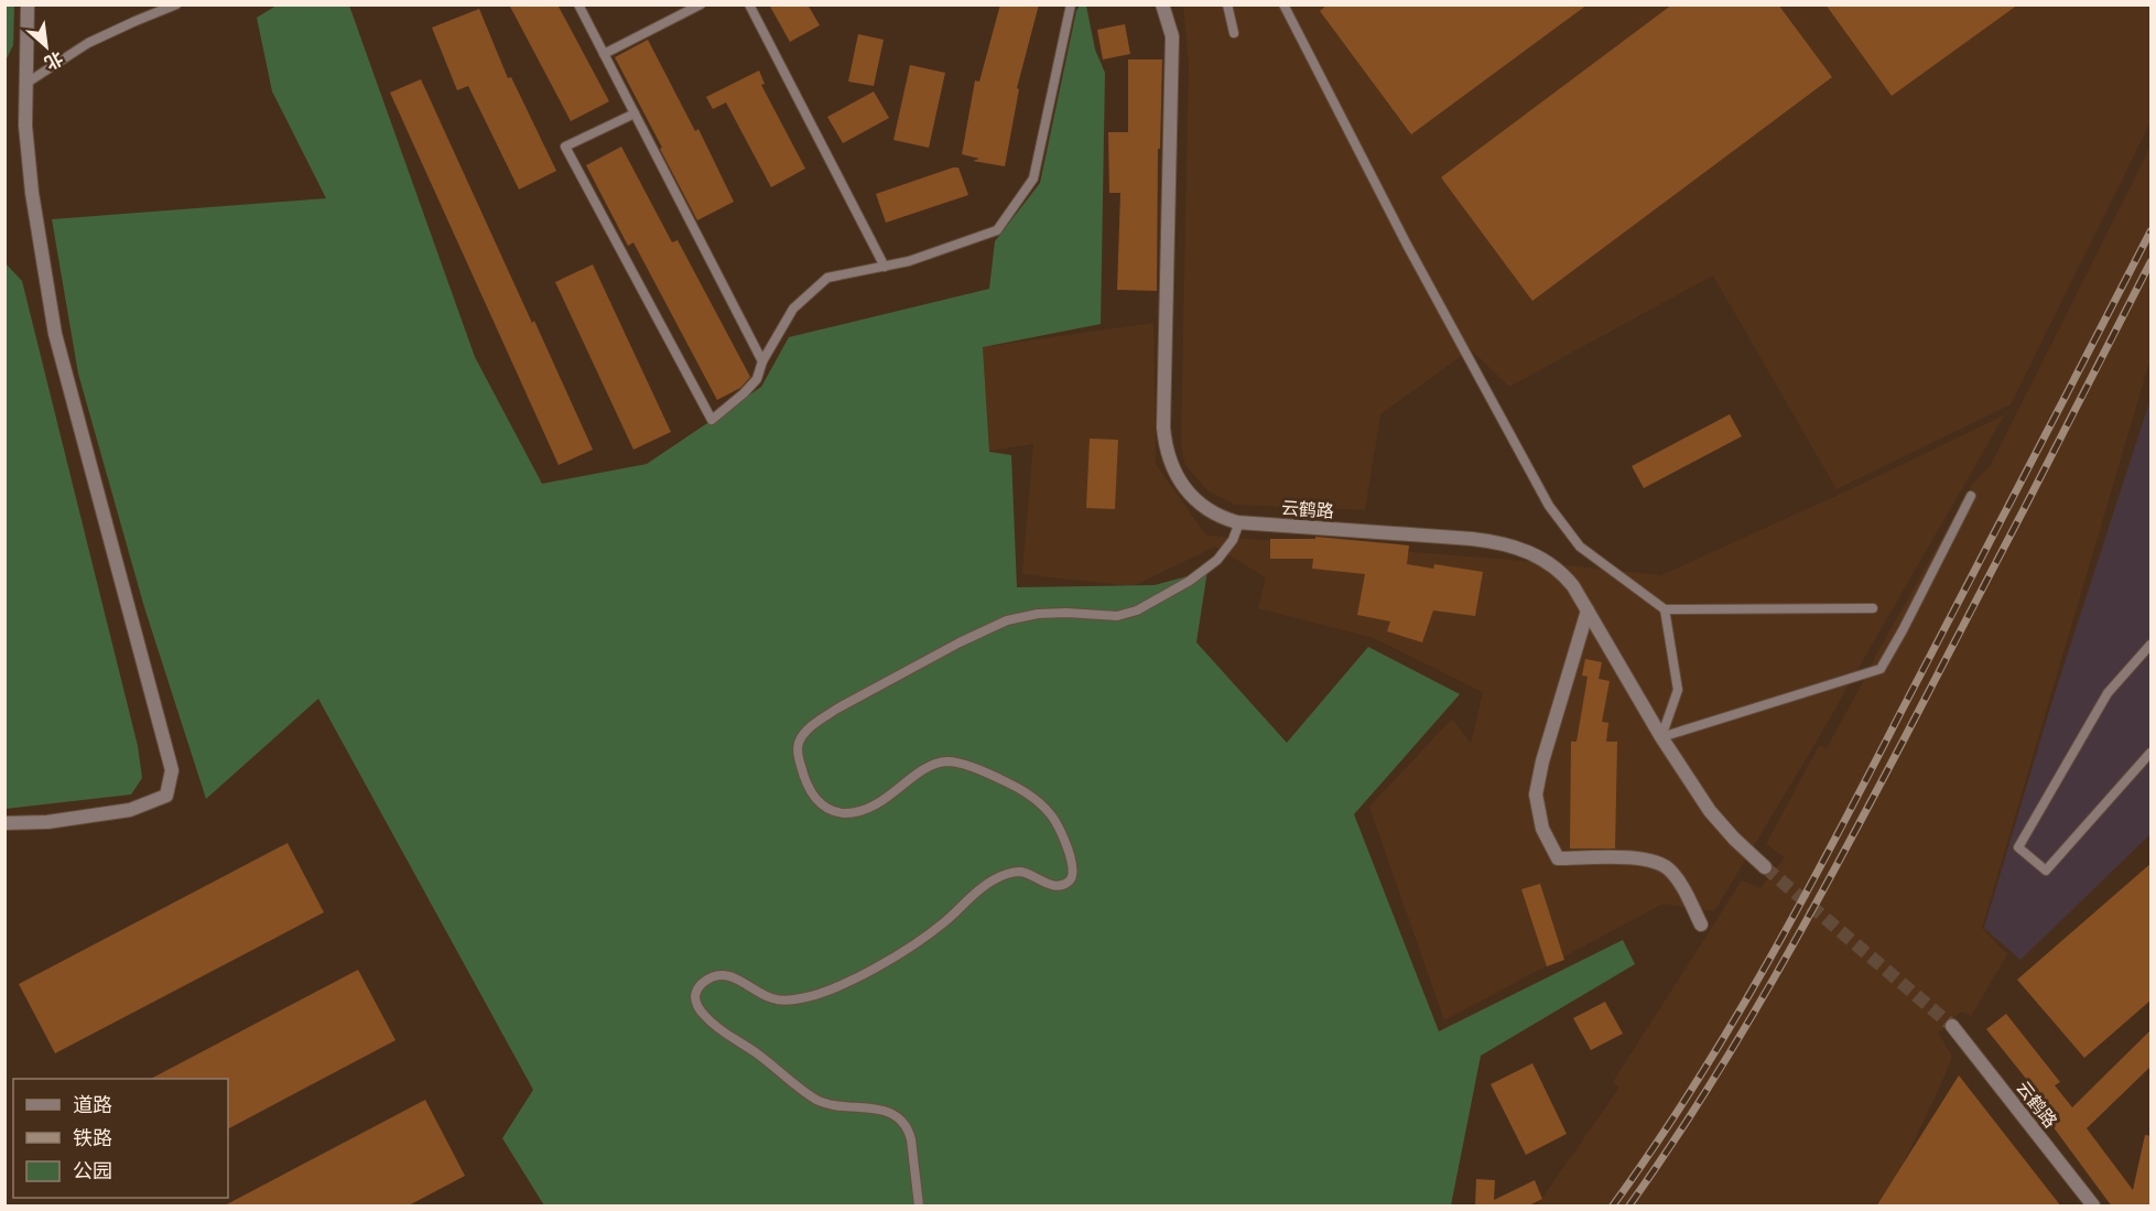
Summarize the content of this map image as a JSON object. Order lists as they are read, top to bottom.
{
  "streets": {
    "street": ["云鹤路"]
  },
  "legend": ["道路", "铁路", "公园"],
  "north": "bottom right"
}
